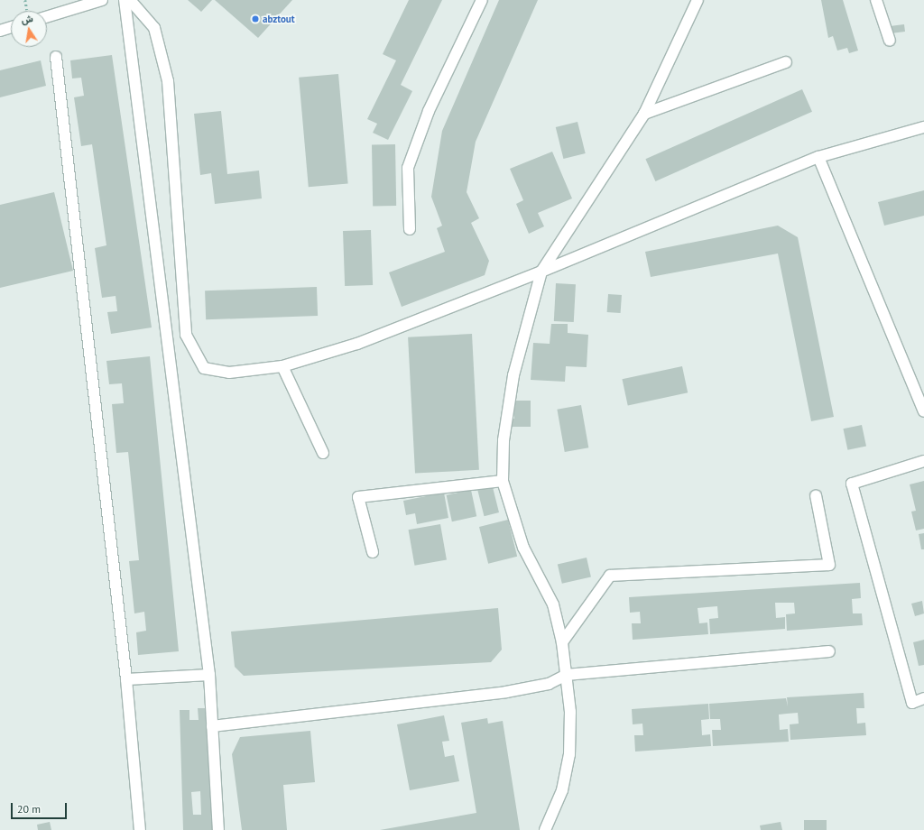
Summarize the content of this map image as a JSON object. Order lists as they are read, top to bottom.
{
  "places": ["abztout"],
  "scale_bar": "20 m",
  "north": "top"
}
